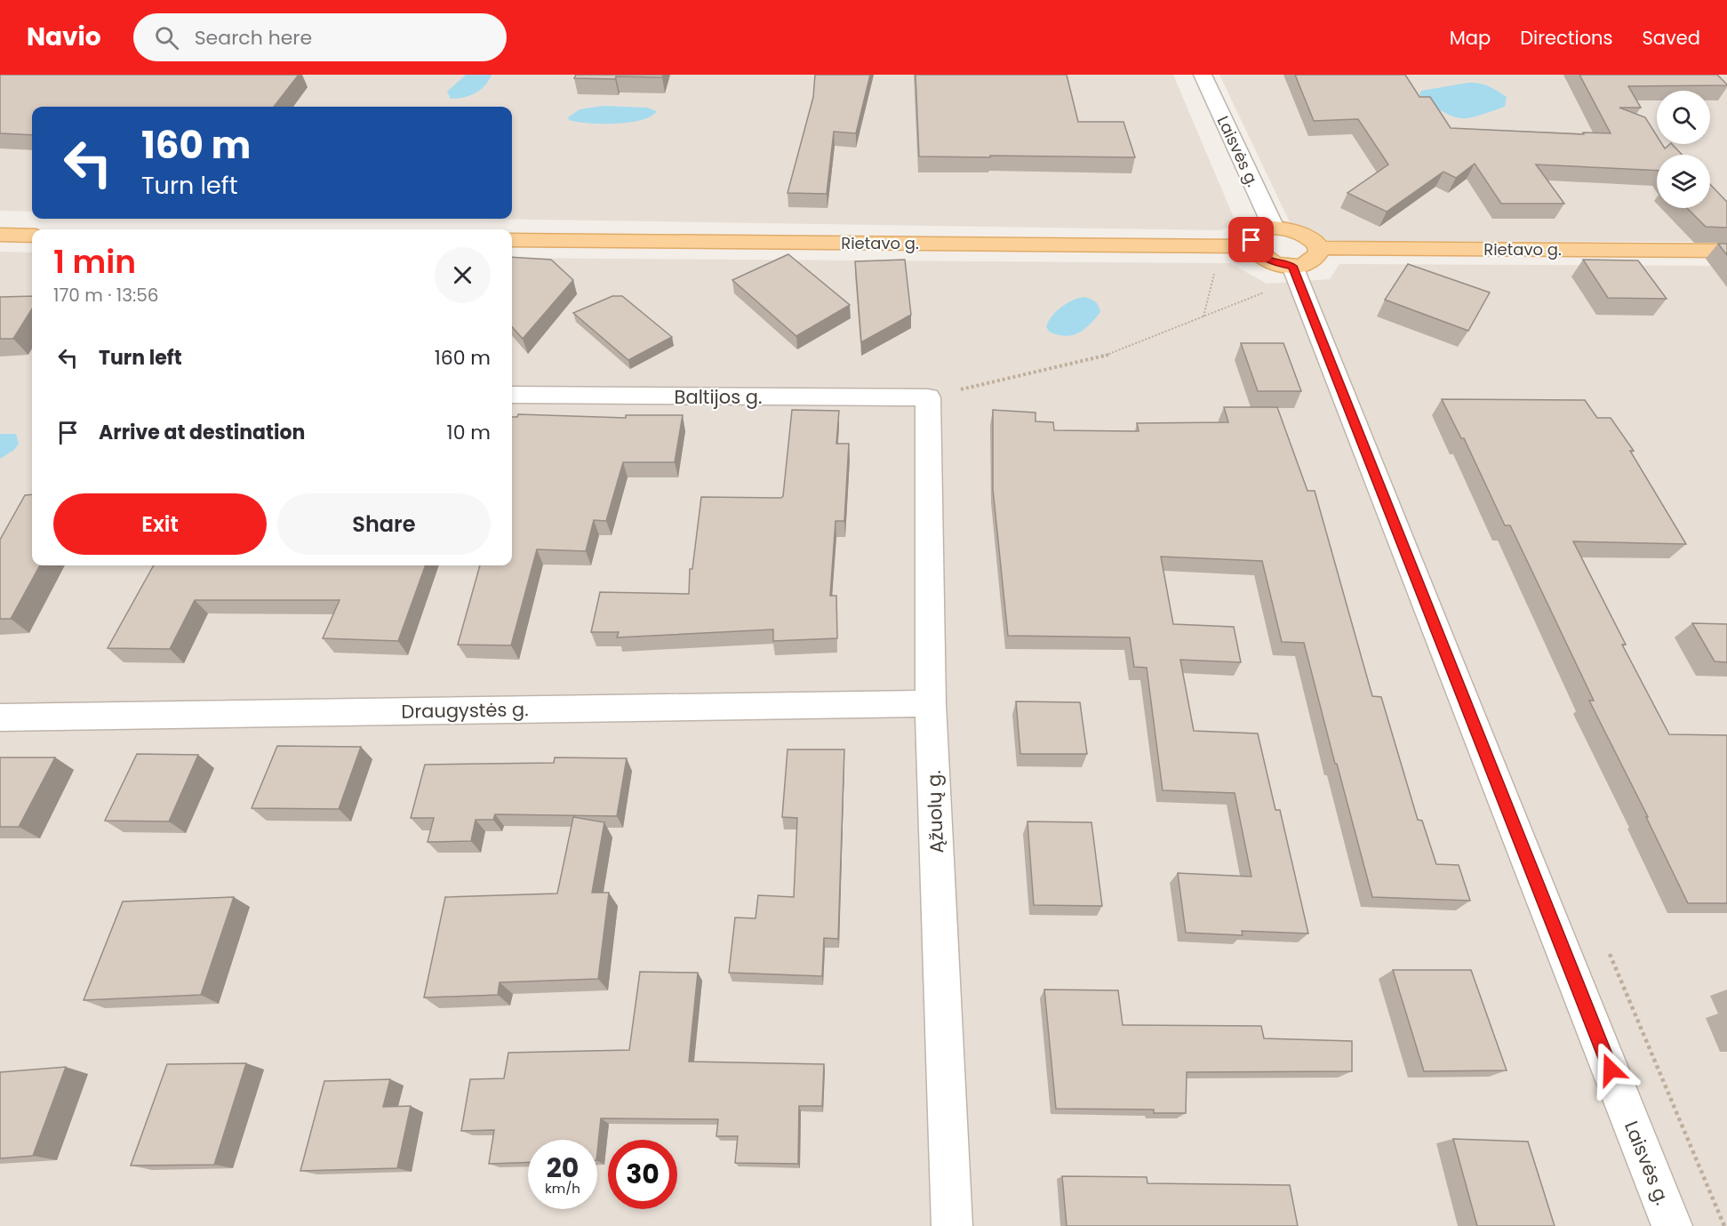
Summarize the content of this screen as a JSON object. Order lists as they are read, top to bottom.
{
  "streets": {
    "main road": ["Rietavo g."],
    "street": [
      "Laisvės g.",
      "Baltijos g.",
      "Draugystės g.",
      "Ąžuolų g."
    ]
  },
  "crossings": [
    ["Baltijos g.", "Ąžuolų g."],
    ["Draugystės g.", "Ąžuolų g."]
  ],
  "page": {
    "header": "Navio",
    "search": "Search here",
    "nav": ["Map", "Directions", "Saved"],
    "turn": ["160 m", "Turn left"],
    "heading": ["1 min", "170 m · 13:56"],
    "list": [
      {
        "name": "Turn left",
        "value": "160 m"
      },
      {
        "name": "Arrive at destination",
        "value": "10 m"
      }
    ],
    "buttons": ["Exit", "Share"],
    "speed": "20 km/h",
    "limit": "30"
  }
}
